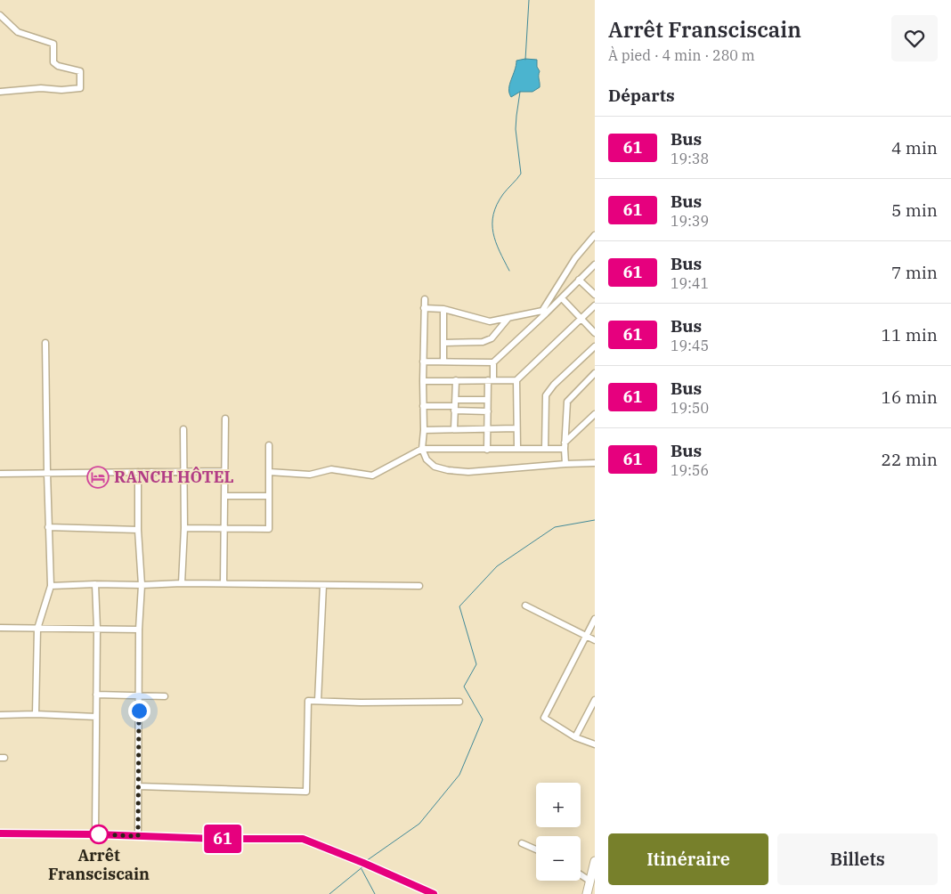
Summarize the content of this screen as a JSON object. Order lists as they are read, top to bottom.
{
  "places": {
    "hotel": ["RANCH HÔTEL"],
    "other": ["Arrêt Fransciscain"]
  },
  "lines": ["bus line 61"],
  "page": {
    "on_map": "61",
    "heading": [
      ["Arrêt Fransciscain", "À pied · 4 min · 280 m"],
      "Départs"
    ],
    "list": [
      {
        "mark": "61",
        "name": "Bus",
        "note": "19:38",
        "value": "4 min"
      },
      {
        "mark": "61",
        "name": "Bus",
        "note": "19:39",
        "value": "5 min"
      },
      {
        "mark": "61",
        "name": "Bus",
        "note": "19:41",
        "value": "7 min"
      },
      {
        "mark": "61",
        "name": "Bus",
        "note": "19:45",
        "value": "11 min"
      },
      {
        "mark": "61",
        "name": "Bus",
        "note": "19:50",
        "value": "16 min"
      },
      {
        "mark": "61",
        "name": "Bus",
        "note": "19:56",
        "value": "22 min"
      }
    ],
    "map_buttons": ["+", "−"],
    "buttons": ["Itinéraire", "Billets"]
  }
}
